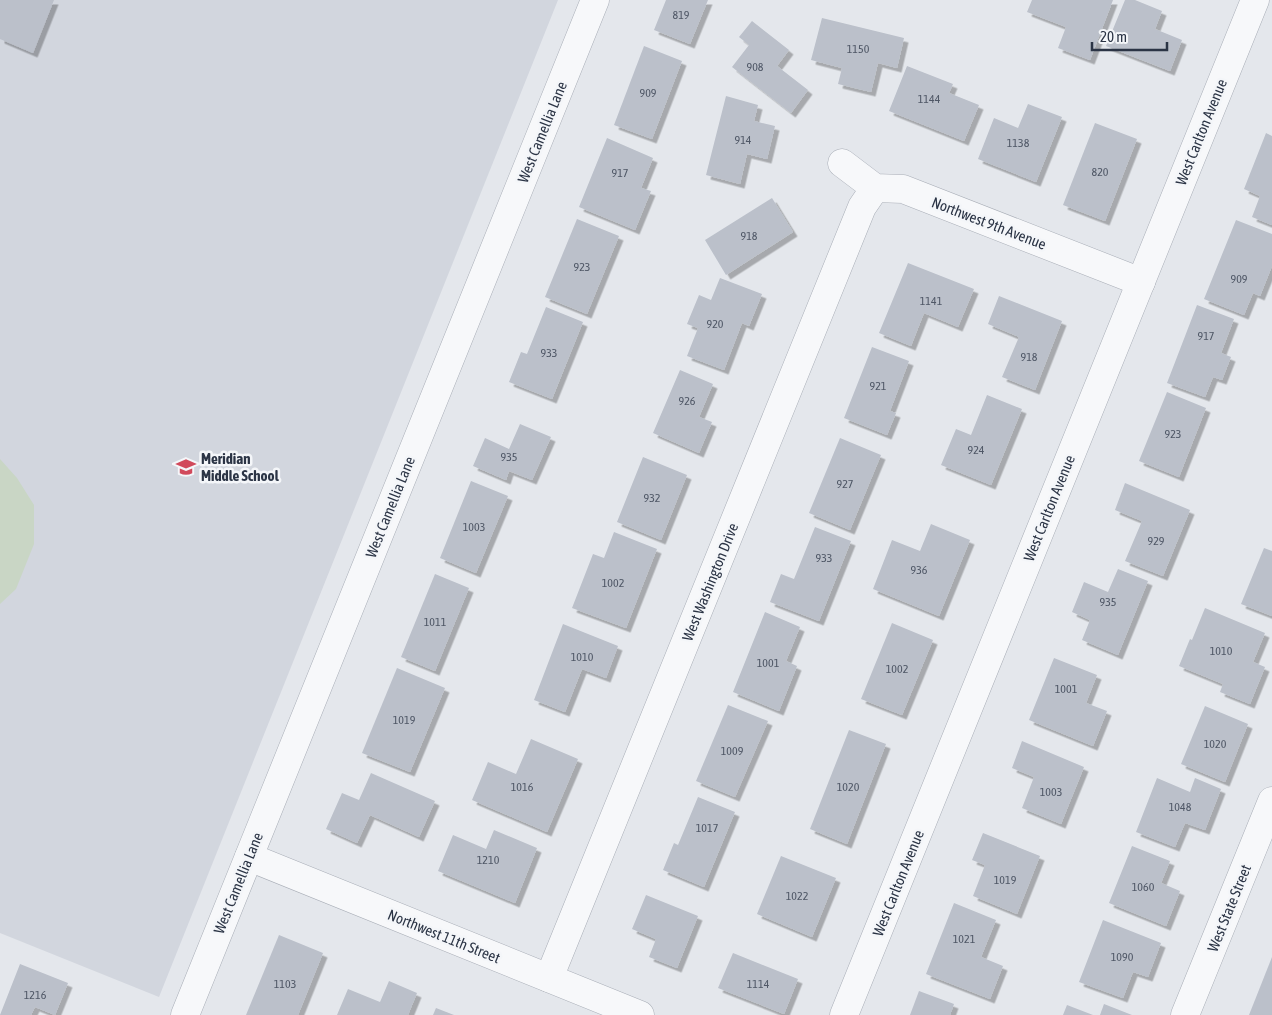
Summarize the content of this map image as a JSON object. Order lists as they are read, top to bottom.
{
  "streets": {
    "street": [
      "West Camellia Lane",
      "West Carlton Avenue",
      "Northwest 9th Avenue",
      "West Washington Drive",
      "West State Street",
      "Northwest 11th Street"
    ]
  },
  "crossings": [
    ["West Camellia Lane", "Northwest 11th Street"],
    ["West Carlton Avenue", "Northwest 9th Avenue"],
    ["Northwest 9th Avenue", "West Washington Drive"],
    ["West Washington Drive", "Northwest 11th Street"]
  ],
  "places": {
    "school or university": ["Meridian Middle School"]
  },
  "house_numbers": [
    "819",
    "1150",
    "908",
    "909",
    "1144",
    "914",
    "1138",
    "820",
    "917",
    "918",
    "923",
    "909",
    "1141",
    "920",
    "917",
    "933",
    "918",
    "921",
    "926",
    "923",
    "924",
    "935",
    "927",
    "932",
    "1003",
    "929",
    "933",
    "936",
    "1002",
    "935",
    "1011",
    "1010",
    "1010",
    "1001",
    "1002",
    "1001",
    "1019",
    "1020",
    "1009",
    "1016",
    "1020",
    "1003",
    "1048",
    "1017",
    "1210",
    "1019",
    "1060",
    "1022",
    "1021",
    "1090",
    "1103",
    "1114",
    "1216"
  ],
  "scale_bar": "20 m"
}
